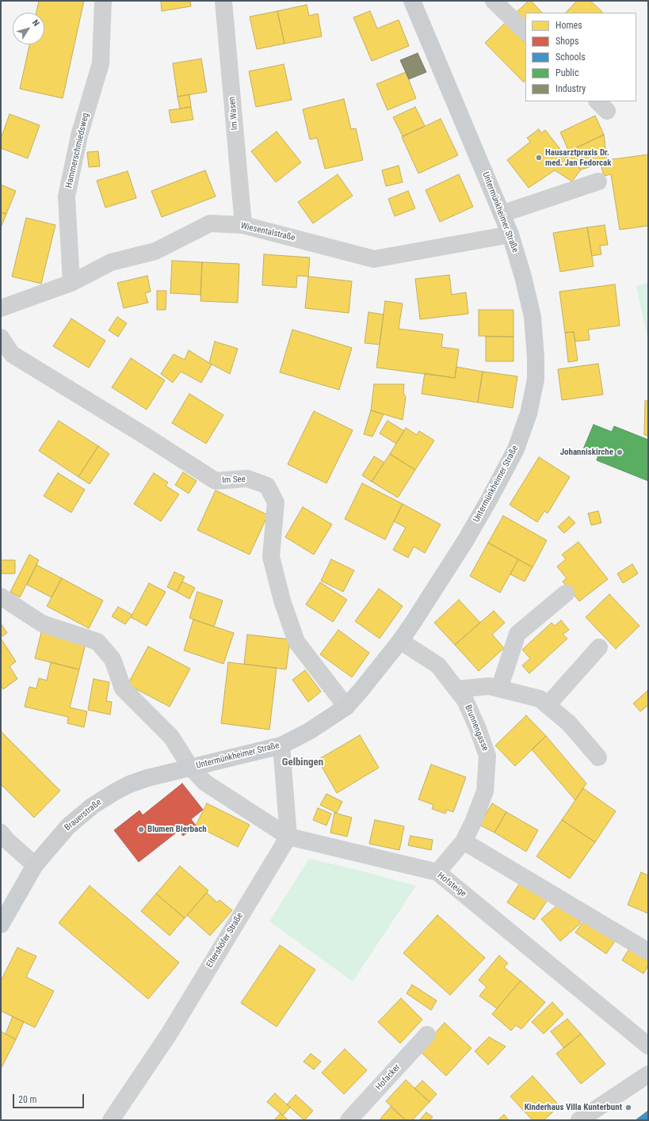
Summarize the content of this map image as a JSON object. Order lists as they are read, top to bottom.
{
  "streets": {
    "main road": ["Untermünkheimer Straße", "Brauerstraße"],
    "street": [
      "Im Wasen",
      "Hammerschmiedsweg",
      "Wiesentalstraße",
      "Im See",
      "Brunnengasse",
      "Hofsteige",
      "Eltershöfer Straße",
      "Hofacker"
    ]
  },
  "crossings": [
    ["Im Wasen", "Wiesentalstraße"],
    ["Hammerschmiedsweg", "Wiesentalstraße"],
    ["Untermünkheimer Straße", "Wiesentalstraße"],
    ["Untermünkheimer Straße", "Im See"],
    ["Untermünkheimer Straße", "Brunnengasse"],
    ["Untermünkheimer Straße", "Brauerstraße"],
    ["Untermünkheimer Straße", "Hofsteige"],
    ["Brunnengasse", "Hofsteige"],
    ["Brauerstraße", "Hofsteige"],
    ["Hofsteige", "Eltershöfer Straße"]
  ],
  "districts": ["Gelbingen"],
  "places": [
    "Hausarztpraxis Dr. med. Jan Fedorcak",
    "Johanniskirche",
    "Blumen Bierbach",
    "Kinderhaus Villa Kunterbunt"
  ],
  "legend": [
    "Homes",
    "Shops",
    "Schools",
    "Public",
    "Industry"
  ],
  "scale_bar": "20 m",
  "north": "top right"
}
